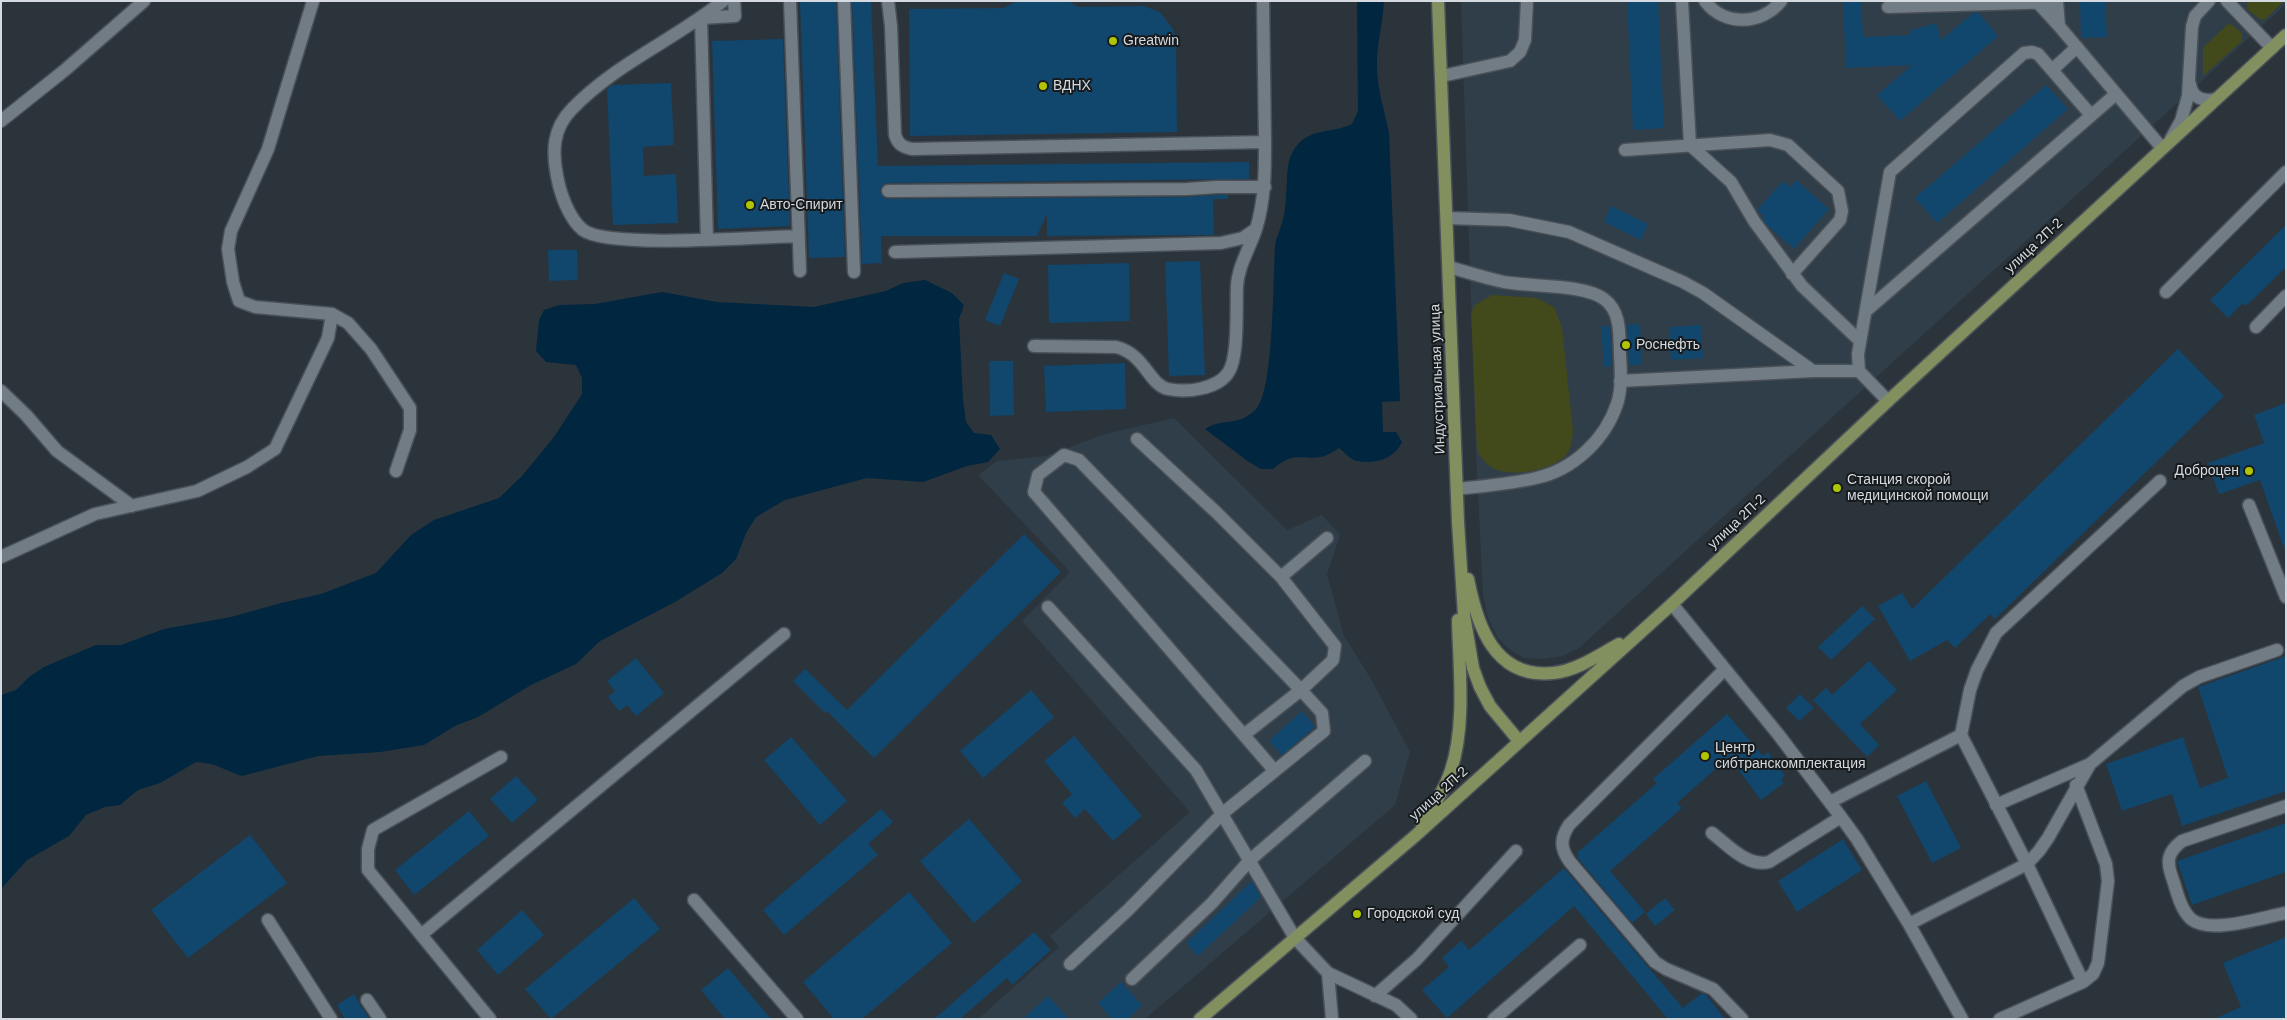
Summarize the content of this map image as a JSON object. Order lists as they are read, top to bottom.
{
  "streets": {
    "main road": ["улица 2П-2", "Индустриальная улица"]
  },
  "crossings": [
    ["улица 2П-2", "Индустриальная улица"]
  ],
  "places": [
    "Greatwin",
    "ВДНХ",
    "Авто-Спирит",
    "Роснефть",
    "Доброцен",
    "Станция скорой медицинской помощи",
    "Центр сибтранскомплектация",
    "Городской суд"
  ]
}
